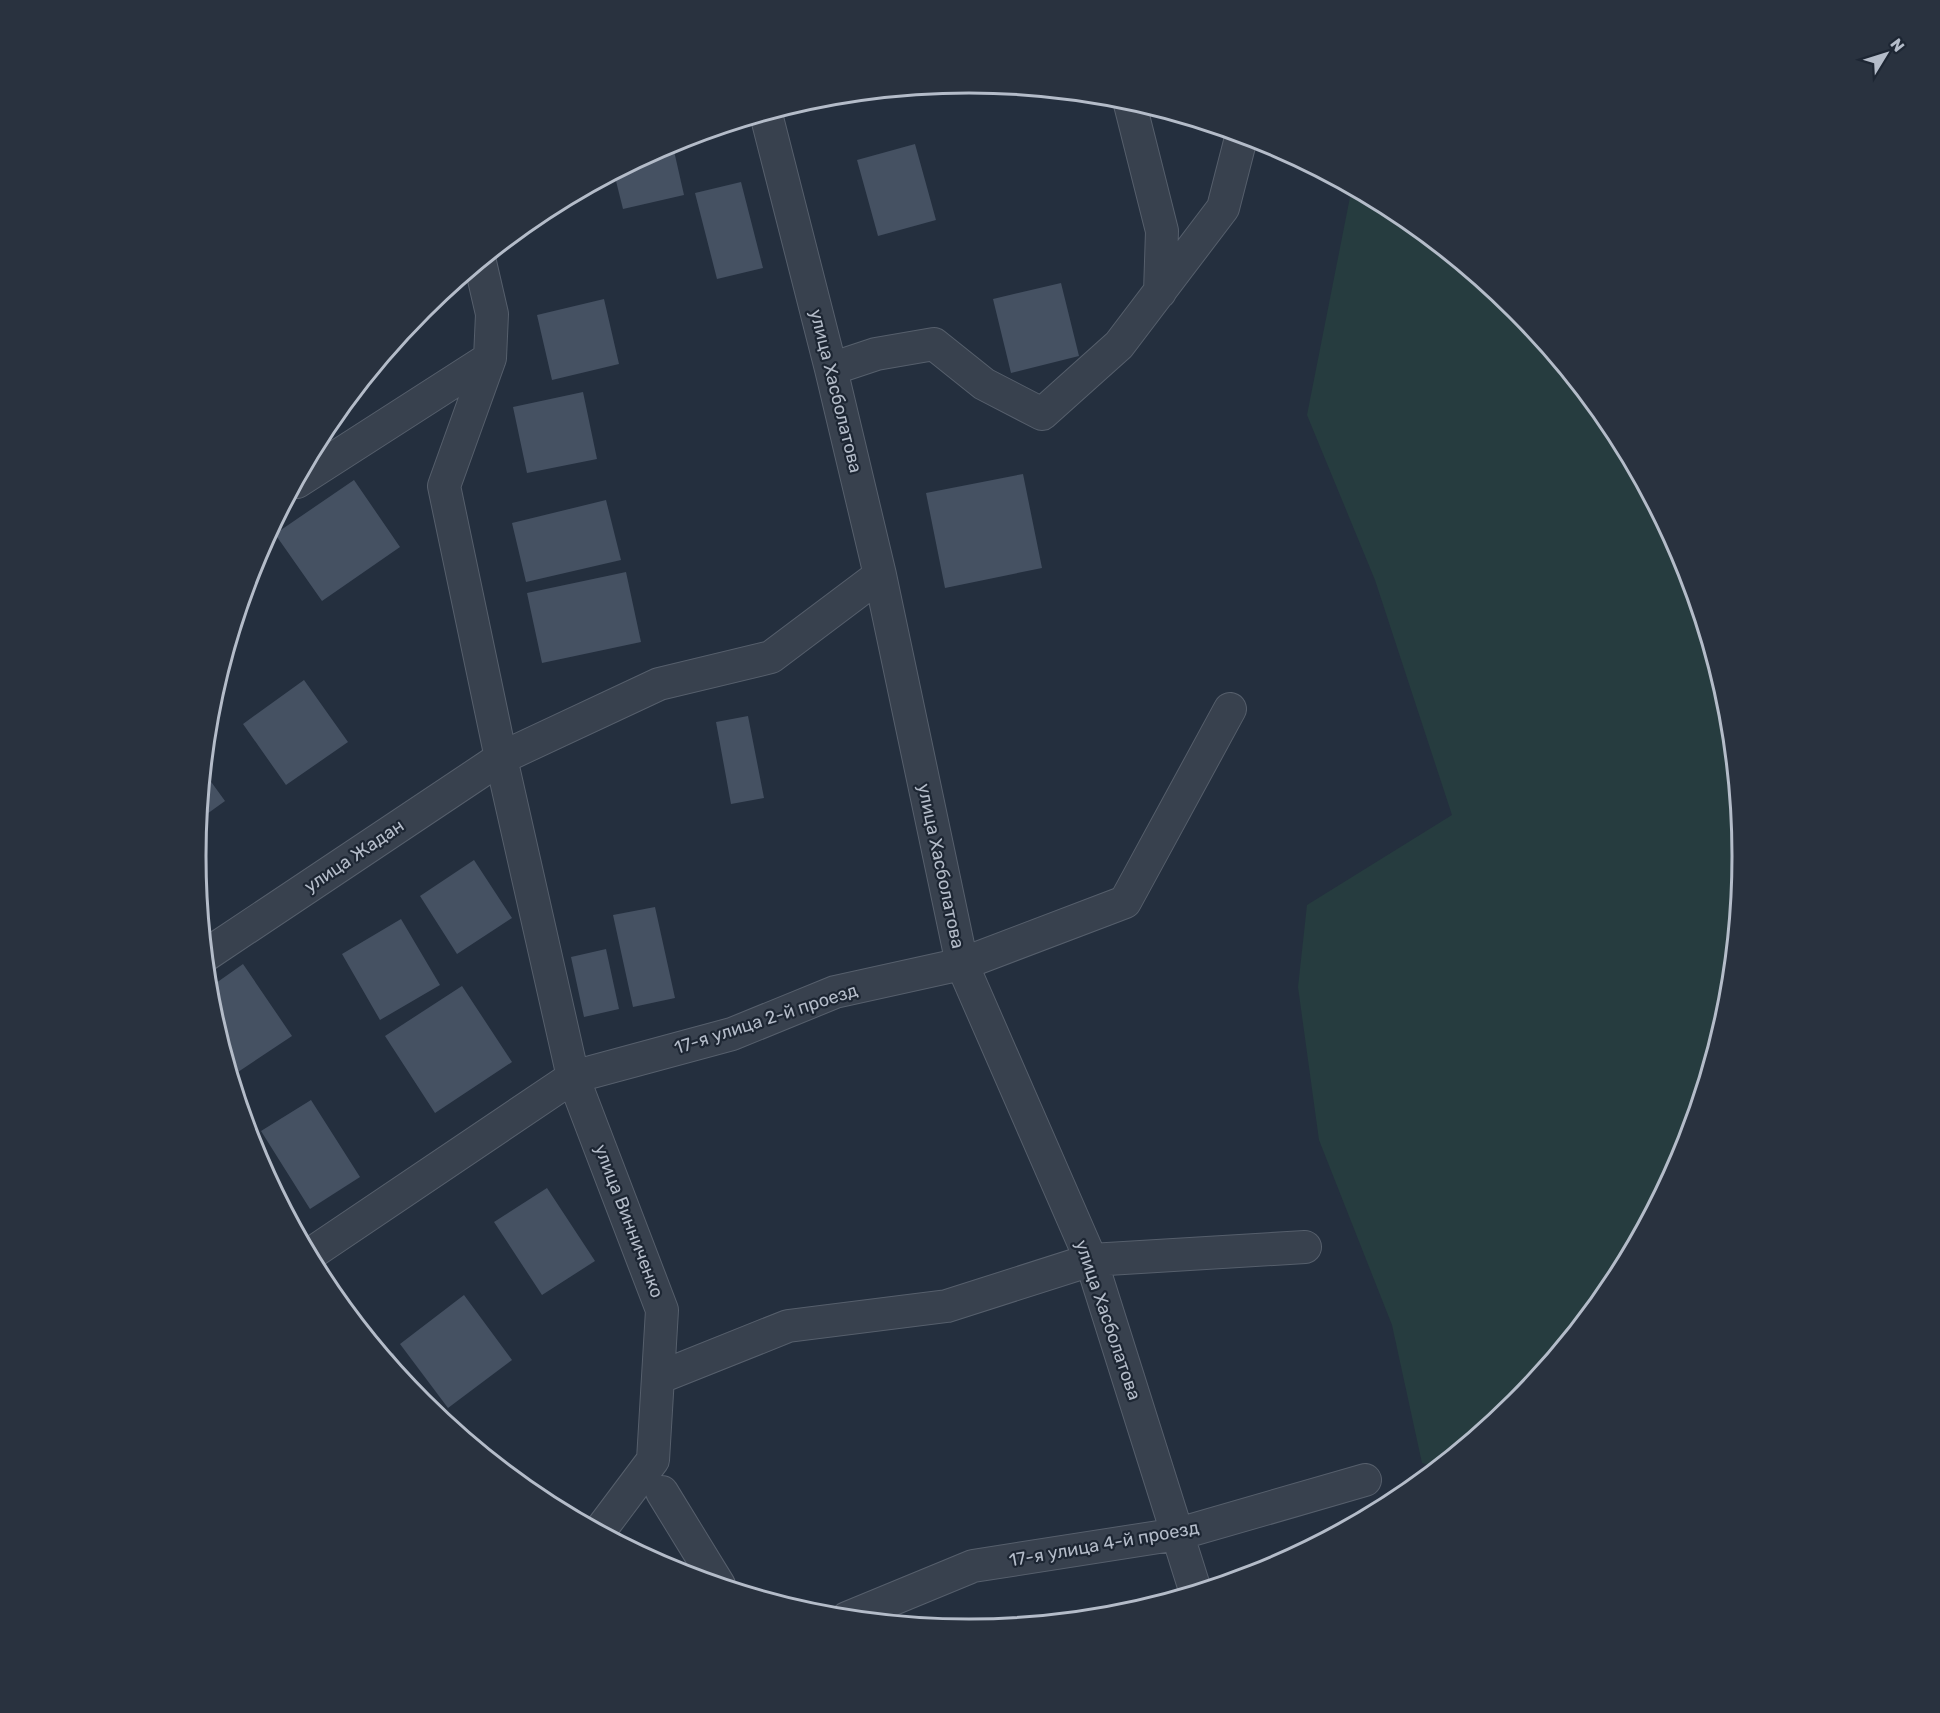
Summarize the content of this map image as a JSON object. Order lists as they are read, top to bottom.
{
  "streets": {
    "street": [
      "улица Хасболатова",
      "улица Жадан",
      "17-я улица 2-й проезд",
      "улица Винниченко",
      "17-я улица 4-й проезд"
    ]
  },
  "crossings": [
    ["улица Хасболатова", "улица Жадан"],
    ["улица Хасболатова", "17-я улица 2-й проезд"],
    ["улица Хасболатова", "17-я улица 4-й проезд"],
    ["улица Жадан", "улица Винниченко"],
    ["17-я улица 2-й проезд", "улица Винниченко"]
  ],
  "north": "top right"
}
